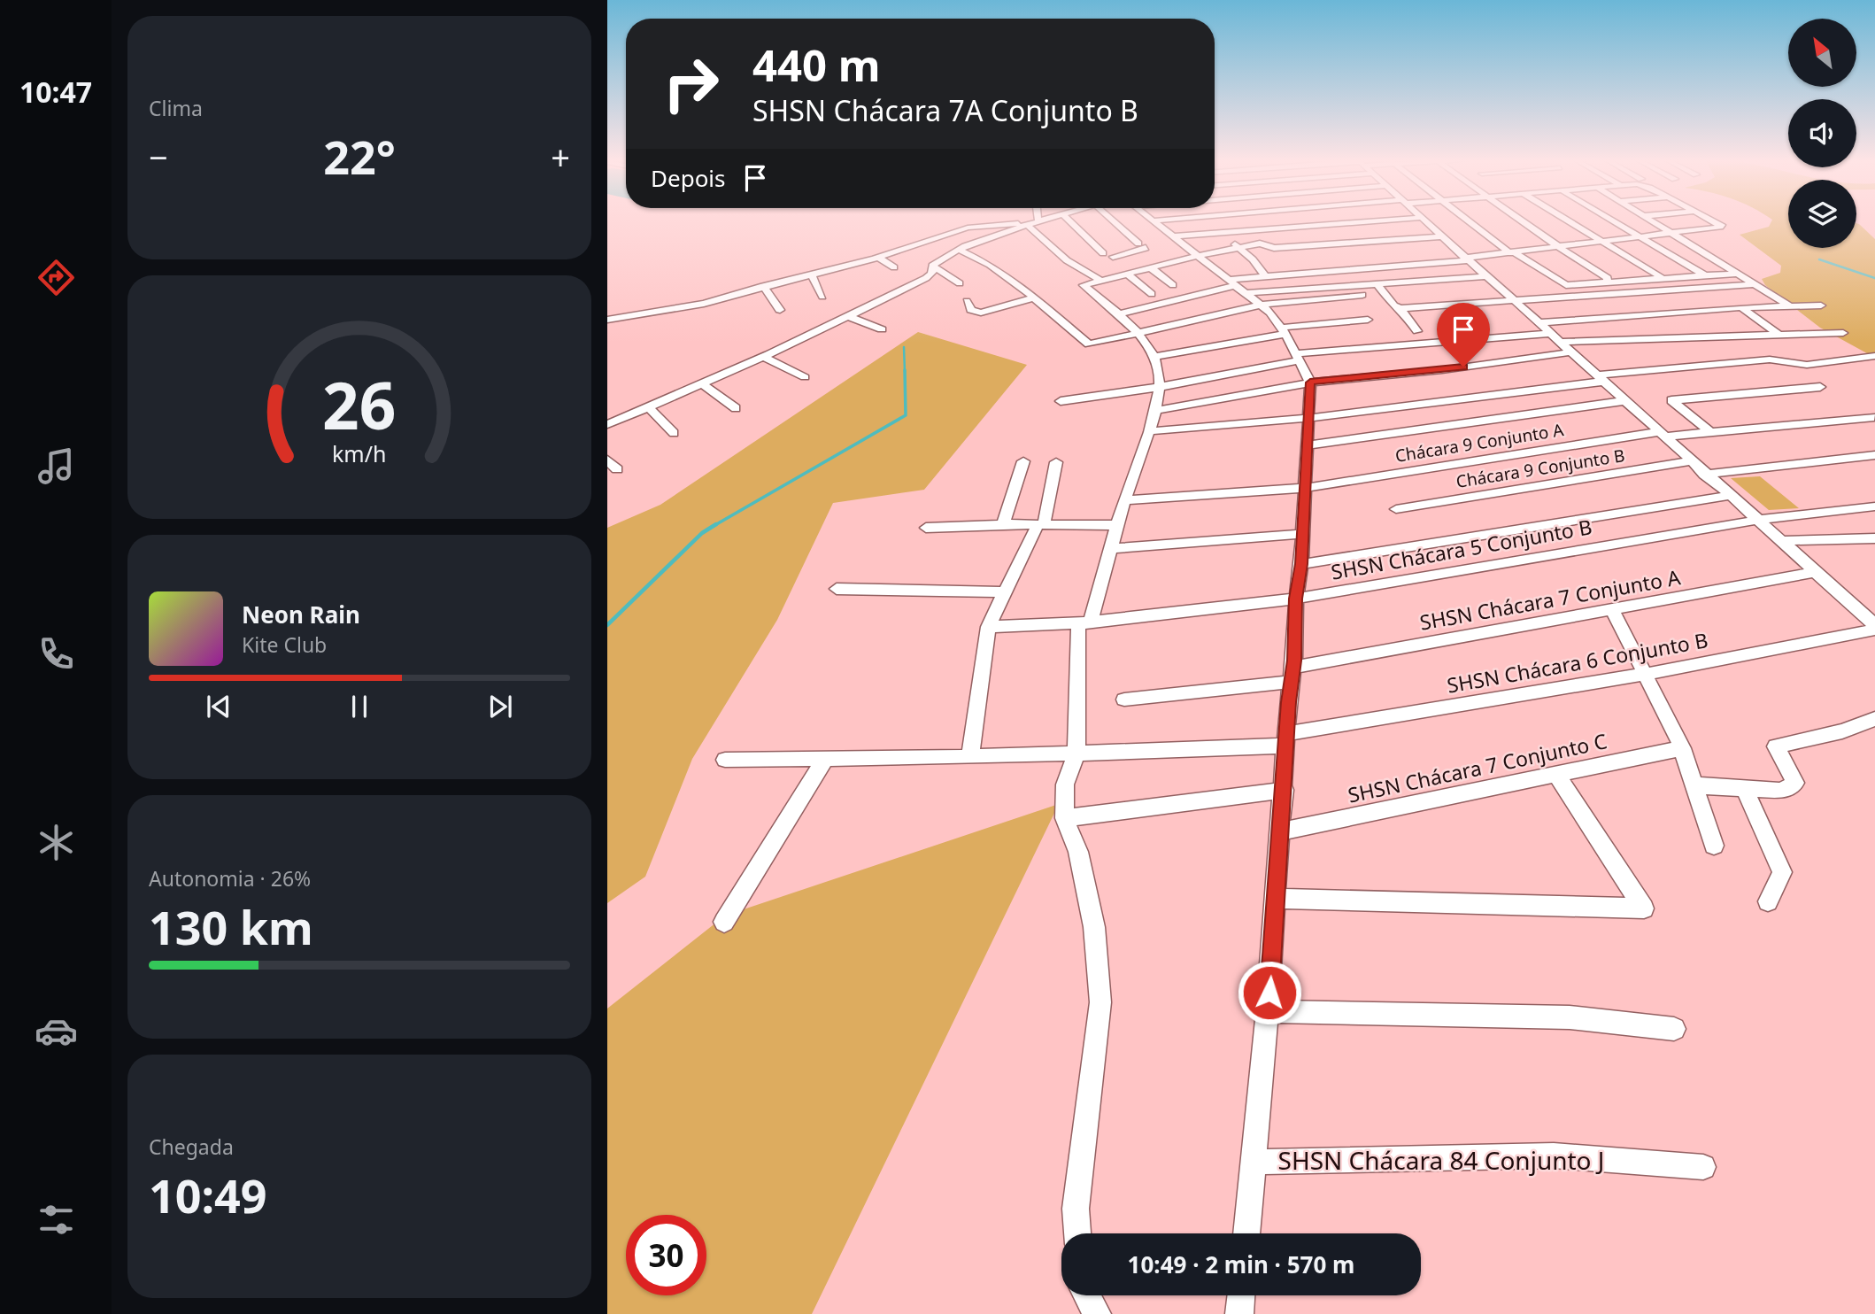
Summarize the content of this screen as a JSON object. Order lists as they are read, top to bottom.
{
  "streets": {
    "street": [
      "Chácara 9 Conjunto A",
      "Chácara 9 Conjunto B",
      "SHSN Chácara 5 Conjunto B",
      "SHSN Chácara 7 Conjunto A",
      "SHSN Chácara 6 Conjunto B",
      "SHSN Chácara 7 Conjunto C",
      "SHSN Chácara 84 Conjunto J"
    ]
  },
  "north": "top left",
  "page": {
    "tabs": "10:47",
    "tile": [
      "Clima",
      ["Autonomia · 26%", "130 km"],
      ["Chegada", "10:49"]
    ],
    "turn": ["440 m", "SHSN Chácara 7A Conjunto B"],
    "heat": ["−", "22°", "+"],
    "then": "Depois",
    "song": ["Neon Rain", "Kite Club"],
    "limit": "30",
    "trip": "10:49 · 2 min · 570 m",
    "gauge": ["26", "km/h"]
  }
}
